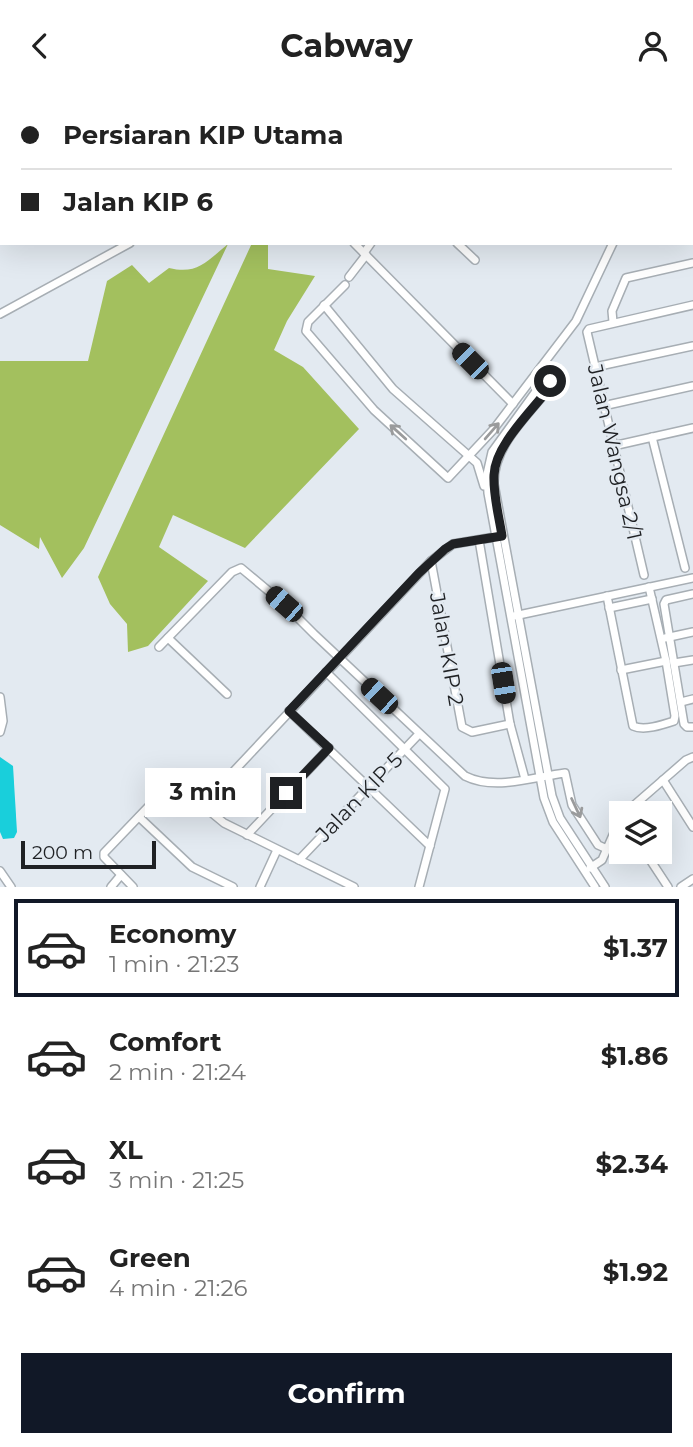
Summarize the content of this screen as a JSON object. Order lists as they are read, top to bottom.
{
  "streets": {
    "street": ["Jalan Wangsa 2/1", "Jalan KIP 2", "Jalan KIP 5"]
  },
  "scale_bar": "200 m",
  "page": {
    "header": "Cabway",
    "banner": ["Persiaran KIP Utama", "Jalan KIP 6"],
    "bubble": "3 min",
    "scale": "200 m",
    "list": [
      {
        "name": "Economy",
        "note": "1 min · 21:23",
        "value": "$1.37"
      },
      {
        "name": "Comfort",
        "note": "2 min · 21:24",
        "value": "$1.86"
      },
      {
        "name": "XL",
        "note": "3 min · 21:25",
        "value": "$2.34"
      },
      {
        "name": "Green",
        "note": "4 min · 21:26",
        "value": "$1.92"
      }
    ],
    "buttons": "Confirm"
  }
}
